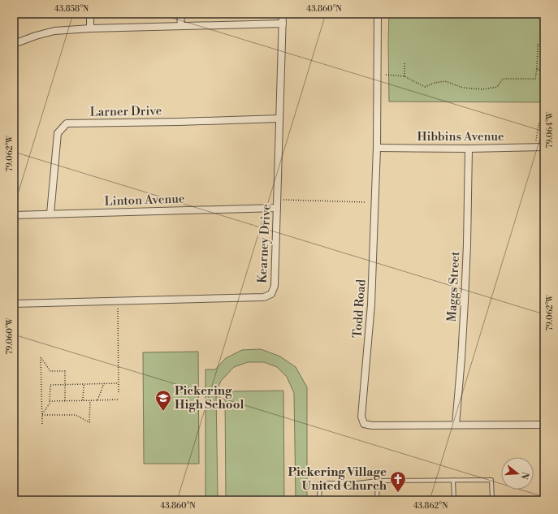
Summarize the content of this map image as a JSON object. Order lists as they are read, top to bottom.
{
  "streets": {
    "street": [
      "Larner Drive",
      "Hibbins Avenue",
      "Linton Avenue",
      "Kearney Drive",
      "Maggs Street",
      "Todd Road"
    ]
  },
  "crossings": [
    ["Larner Drive", "Linton Avenue"],
    ["Larner Drive", "Kearney Drive"],
    ["Hibbins Avenue", "Maggs Street"],
    ["Hibbins Avenue", "Todd Road"],
    ["Linton Avenue", "Kearney Drive"],
    ["Maggs Street", "Todd Road"]
  ],
  "places": {
    "school or university": ["Pickering High School"],
    "church": ["Pickering Village United Church"]
  },
  "north": "right",
  "coordinates": [
    "43.858°N",
    "43.860°N",
    "79.064°W",
    "79.062°W",
    "79.060°W",
    "43.862°N"
  ]
}
